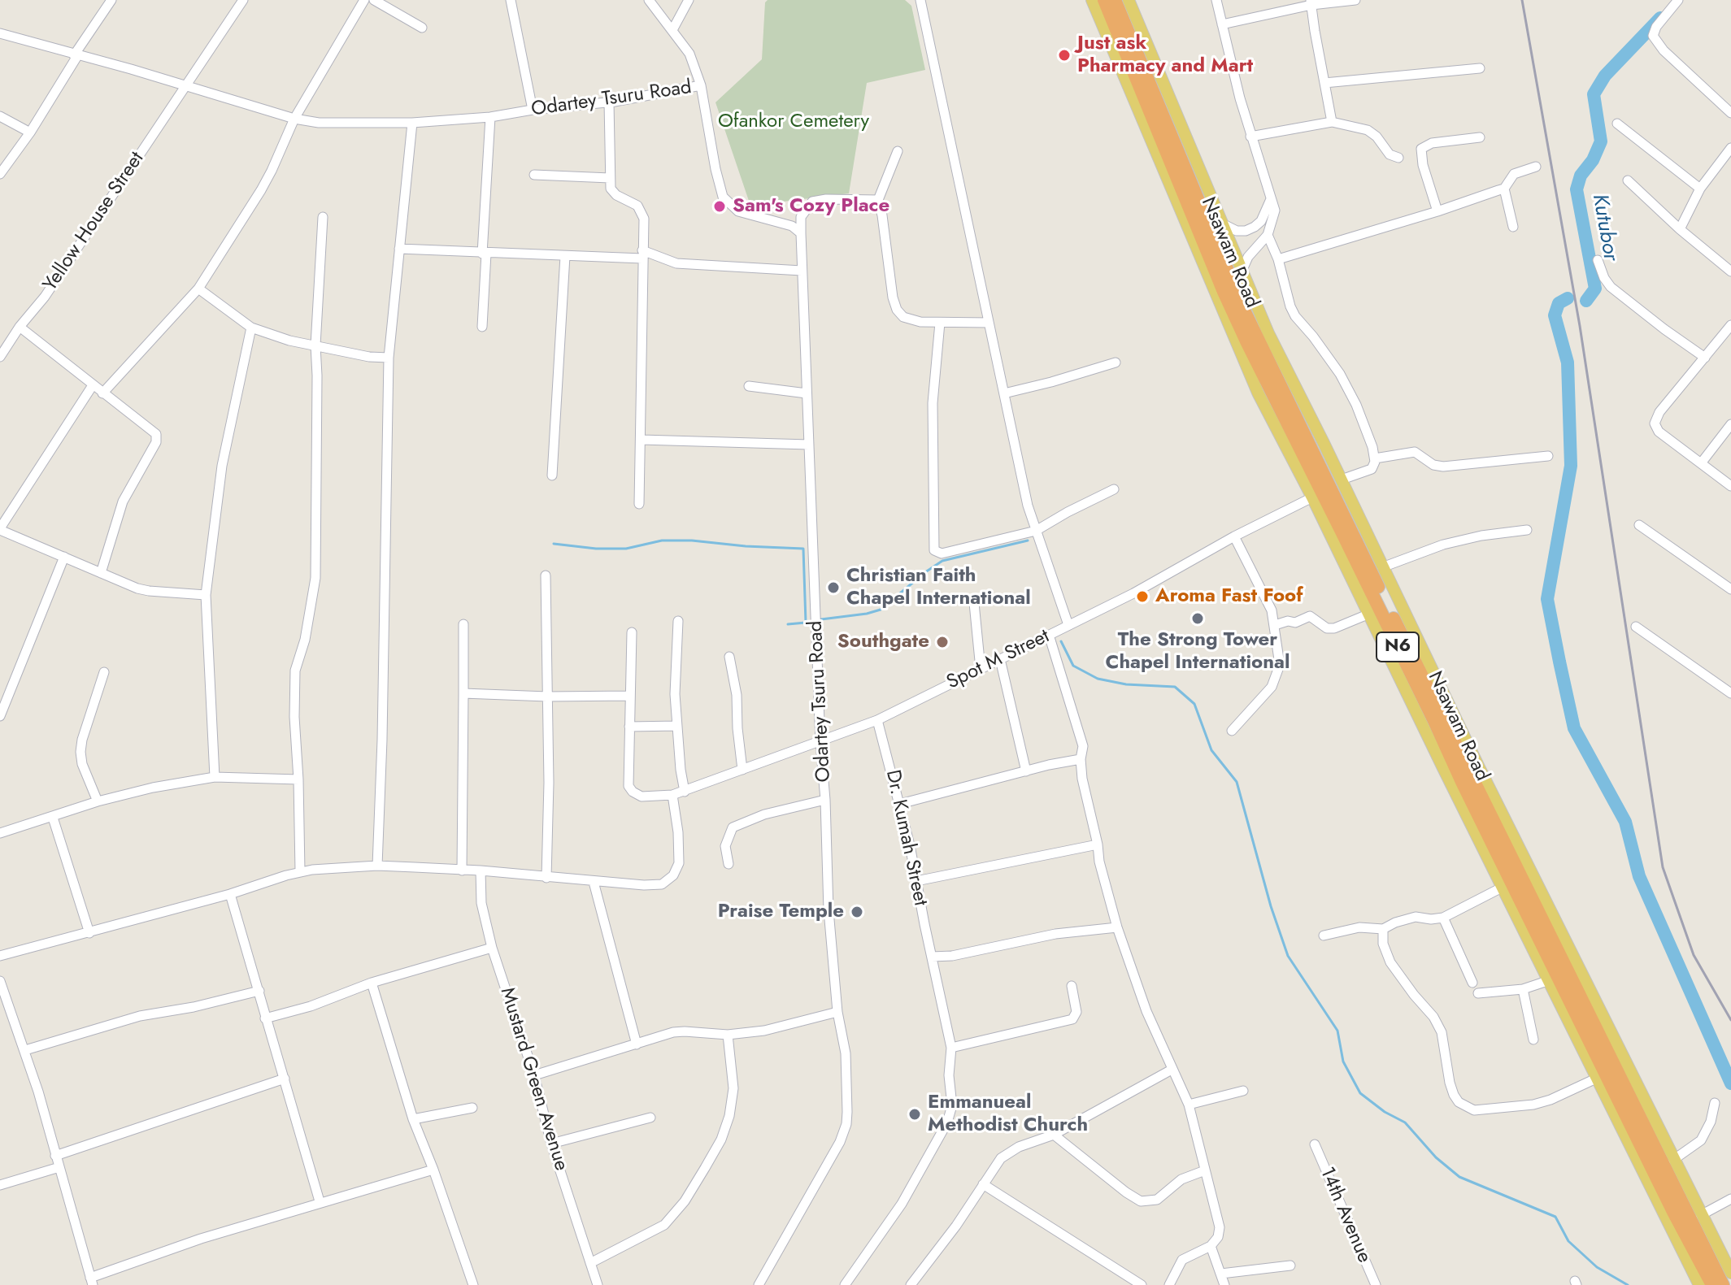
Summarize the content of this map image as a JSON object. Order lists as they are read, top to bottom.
{
  "streets": {
    "highway": ["Nsawam Road", "N6"],
    "street": [
      "Odartey Tsuru Road",
      "Yellow House Street",
      "Spot M Street",
      "Dr. Kumah Street",
      "Mustard Green Avenue",
      "14th Avenue"
    ]
  },
  "crossings": [
    ["Odartey Tsuru Road", "Yellow House Street"],
    ["Odartey Tsuru Road", "Spot M Street"],
    ["Spot M Street", "Dr. Kumah Street"]
  ],
  "water": ["Kutubor"],
  "parks": ["Ofankor Cemetery"],
  "places": [
    "Just ask Pharmacy and Mart",
    "Sam's Cozy Place",
    "Christian Faith Chapel International",
    "Aroma Fast Foof",
    "The Strong Tower Chapel International",
    "Southgate",
    "Praise Temple",
    "Emmanueal Methodist Church"
  ]
}
